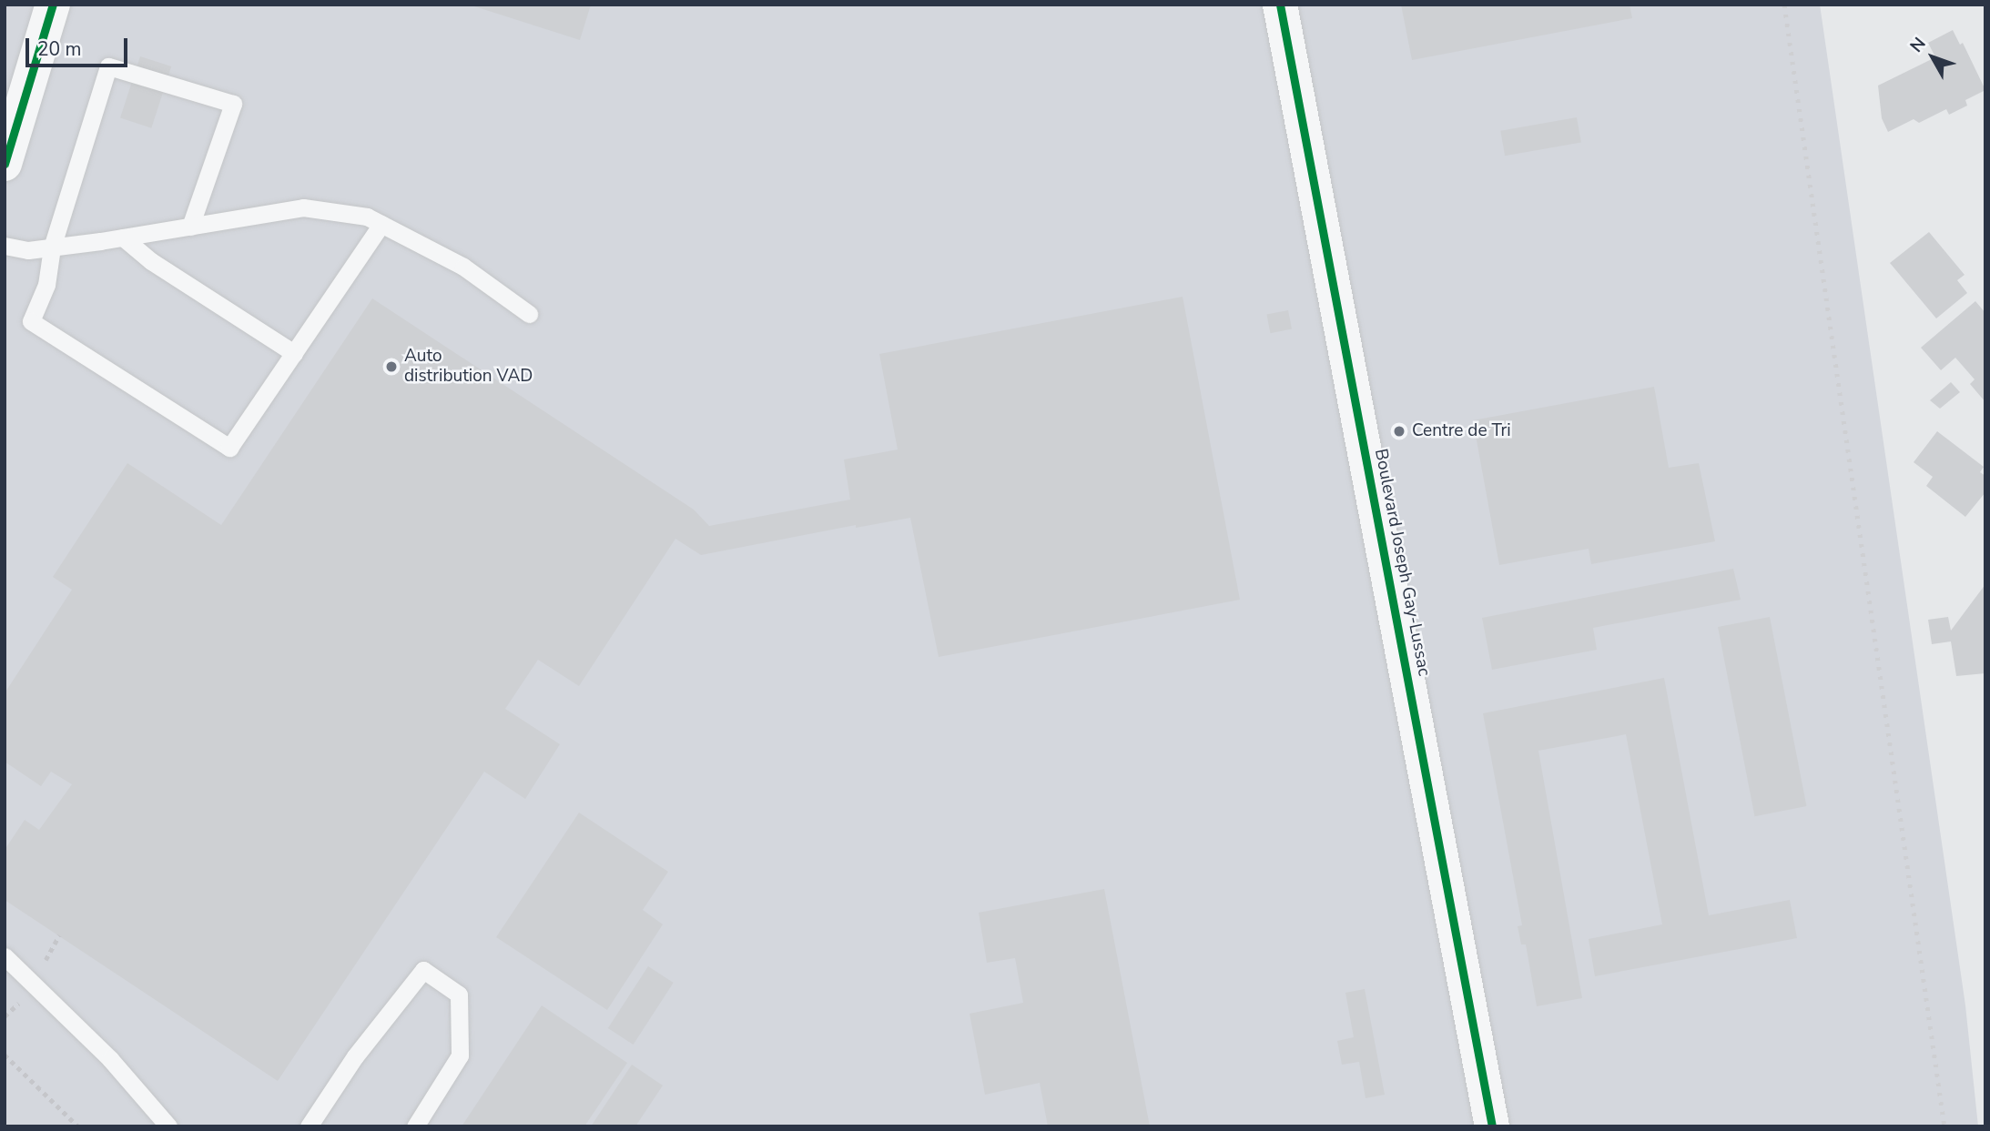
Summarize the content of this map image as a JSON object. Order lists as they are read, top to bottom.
{
  "streets": {
    "street": ["Boulevard Joseph Gay-Lussac"]
  },
  "places": ["Auto distribution VAD", "Centre de Tri"],
  "scale_bar": "20 m",
  "north": "top left"
}
